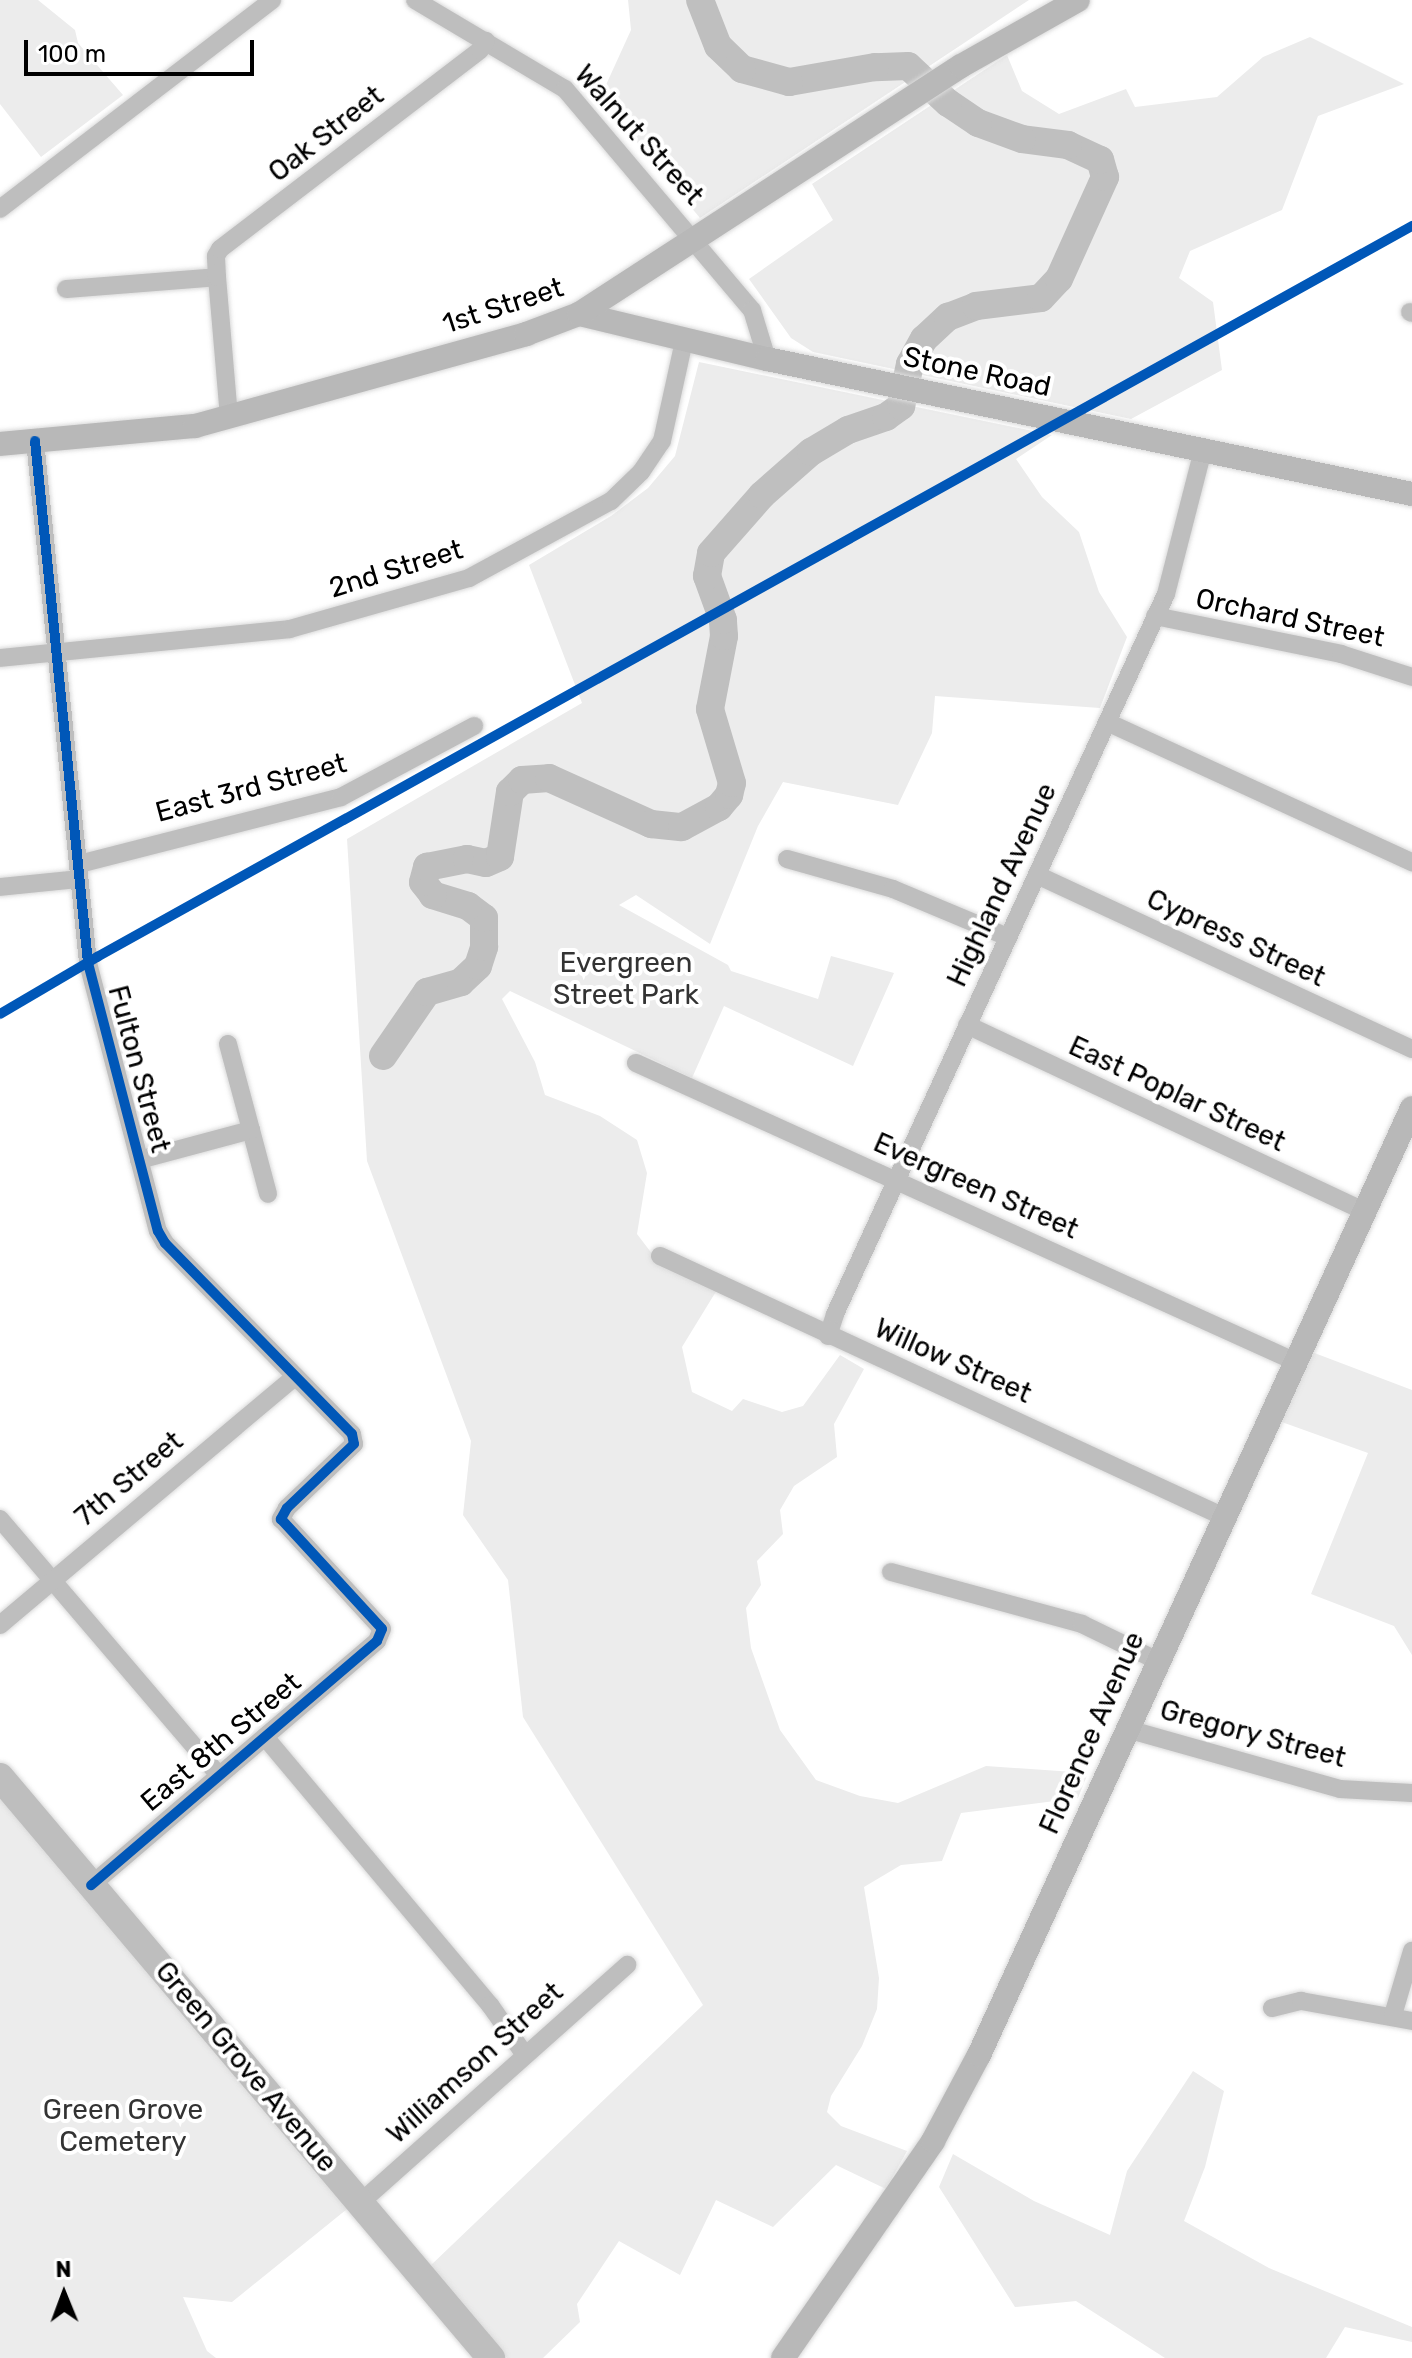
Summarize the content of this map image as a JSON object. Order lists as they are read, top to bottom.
{
  "streets": {
    "main road": ["Green Grove Avenue"],
    "street": [
      "Oak Street",
      "Walnut Street",
      "1st Street",
      "Stone Road",
      "2nd Street",
      "Orchard Street",
      "East 3rd Street",
      "Highland Avenue",
      "Cypress Street",
      "Fulton Street",
      "East Poplar Street",
      "Evergreen Street",
      "Willow Street",
      "7th Street",
      "Florence Avenue",
      "Gregory Street",
      "East 8th Street",
      "Williamson Street"
    ]
  },
  "crossings": [
    ["Oak Street", "Walnut Street"],
    ["Walnut Street", "1st Street"],
    ["Walnut Street", "Stone Road"],
    ["1st Street", "Stone Road"],
    ["1st Street", "Fulton Street"],
    ["Stone Road", "2nd Street"],
    ["Stone Road", "Highland Avenue"],
    ["2nd Street", "Fulton Street"],
    ["Orchard Street", "Highland Avenue"],
    ["East 3rd Street", "Fulton Street"],
    ["Highland Avenue", "Cypress Street"],
    ["Highland Avenue", "East Poplar Street"],
    ["Highland Avenue", "Evergreen Street"],
    ["Highland Avenue", "Willow Street"],
    ["Fulton Street", "7th Street"],
    ["Fulton Street", "East 8th Street"],
    ["East Poplar Street", "Florence Avenue"],
    ["Evergreen Street", "Florence Avenue"],
    ["Willow Street", "Florence Avenue"],
    ["Florence Avenue", "Gregory Street"],
    ["East 8th Street", "Green Grove Avenue"],
    ["Williamson Street", "Green Grove Avenue"]
  ],
  "parks": ["Evergreen Street Park", "Green Grove Cemetery"],
  "scale_bar": "100 m",
  "north": "top"
}
